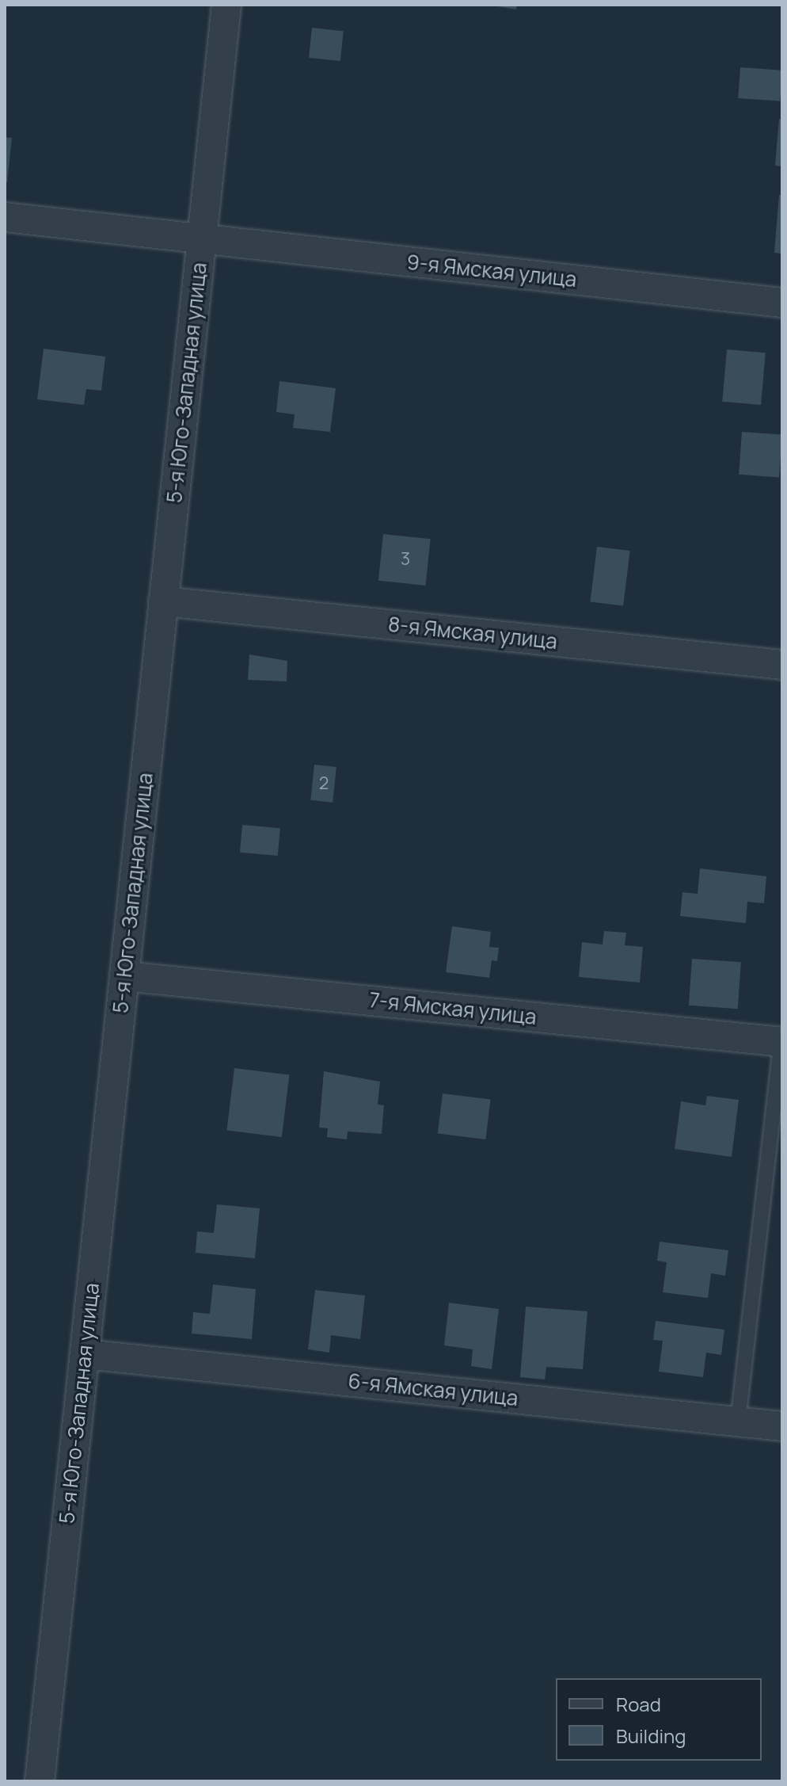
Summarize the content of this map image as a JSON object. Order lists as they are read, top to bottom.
{
  "streets": {
    "street": [
      "9-я Ямская улица",
      "5-я Юго-Западная улица",
      "8-я Ямская улица",
      "7-я Ямская улица",
      "6-я Ямская улица"
    ]
  },
  "crossings": [
    ["9-я Ямская улица", "5-я Юго-Западная улица"],
    ["5-я Юго-Западная улица", "8-я Ямская улица"],
    ["5-я Юго-Западная улица", "7-я Ямская улица"],
    ["5-я Юго-Западная улица", "6-я Ямская улица"]
  ],
  "house_numbers": ["3", "2"],
  "legend": ["Road", "Building"]
}
